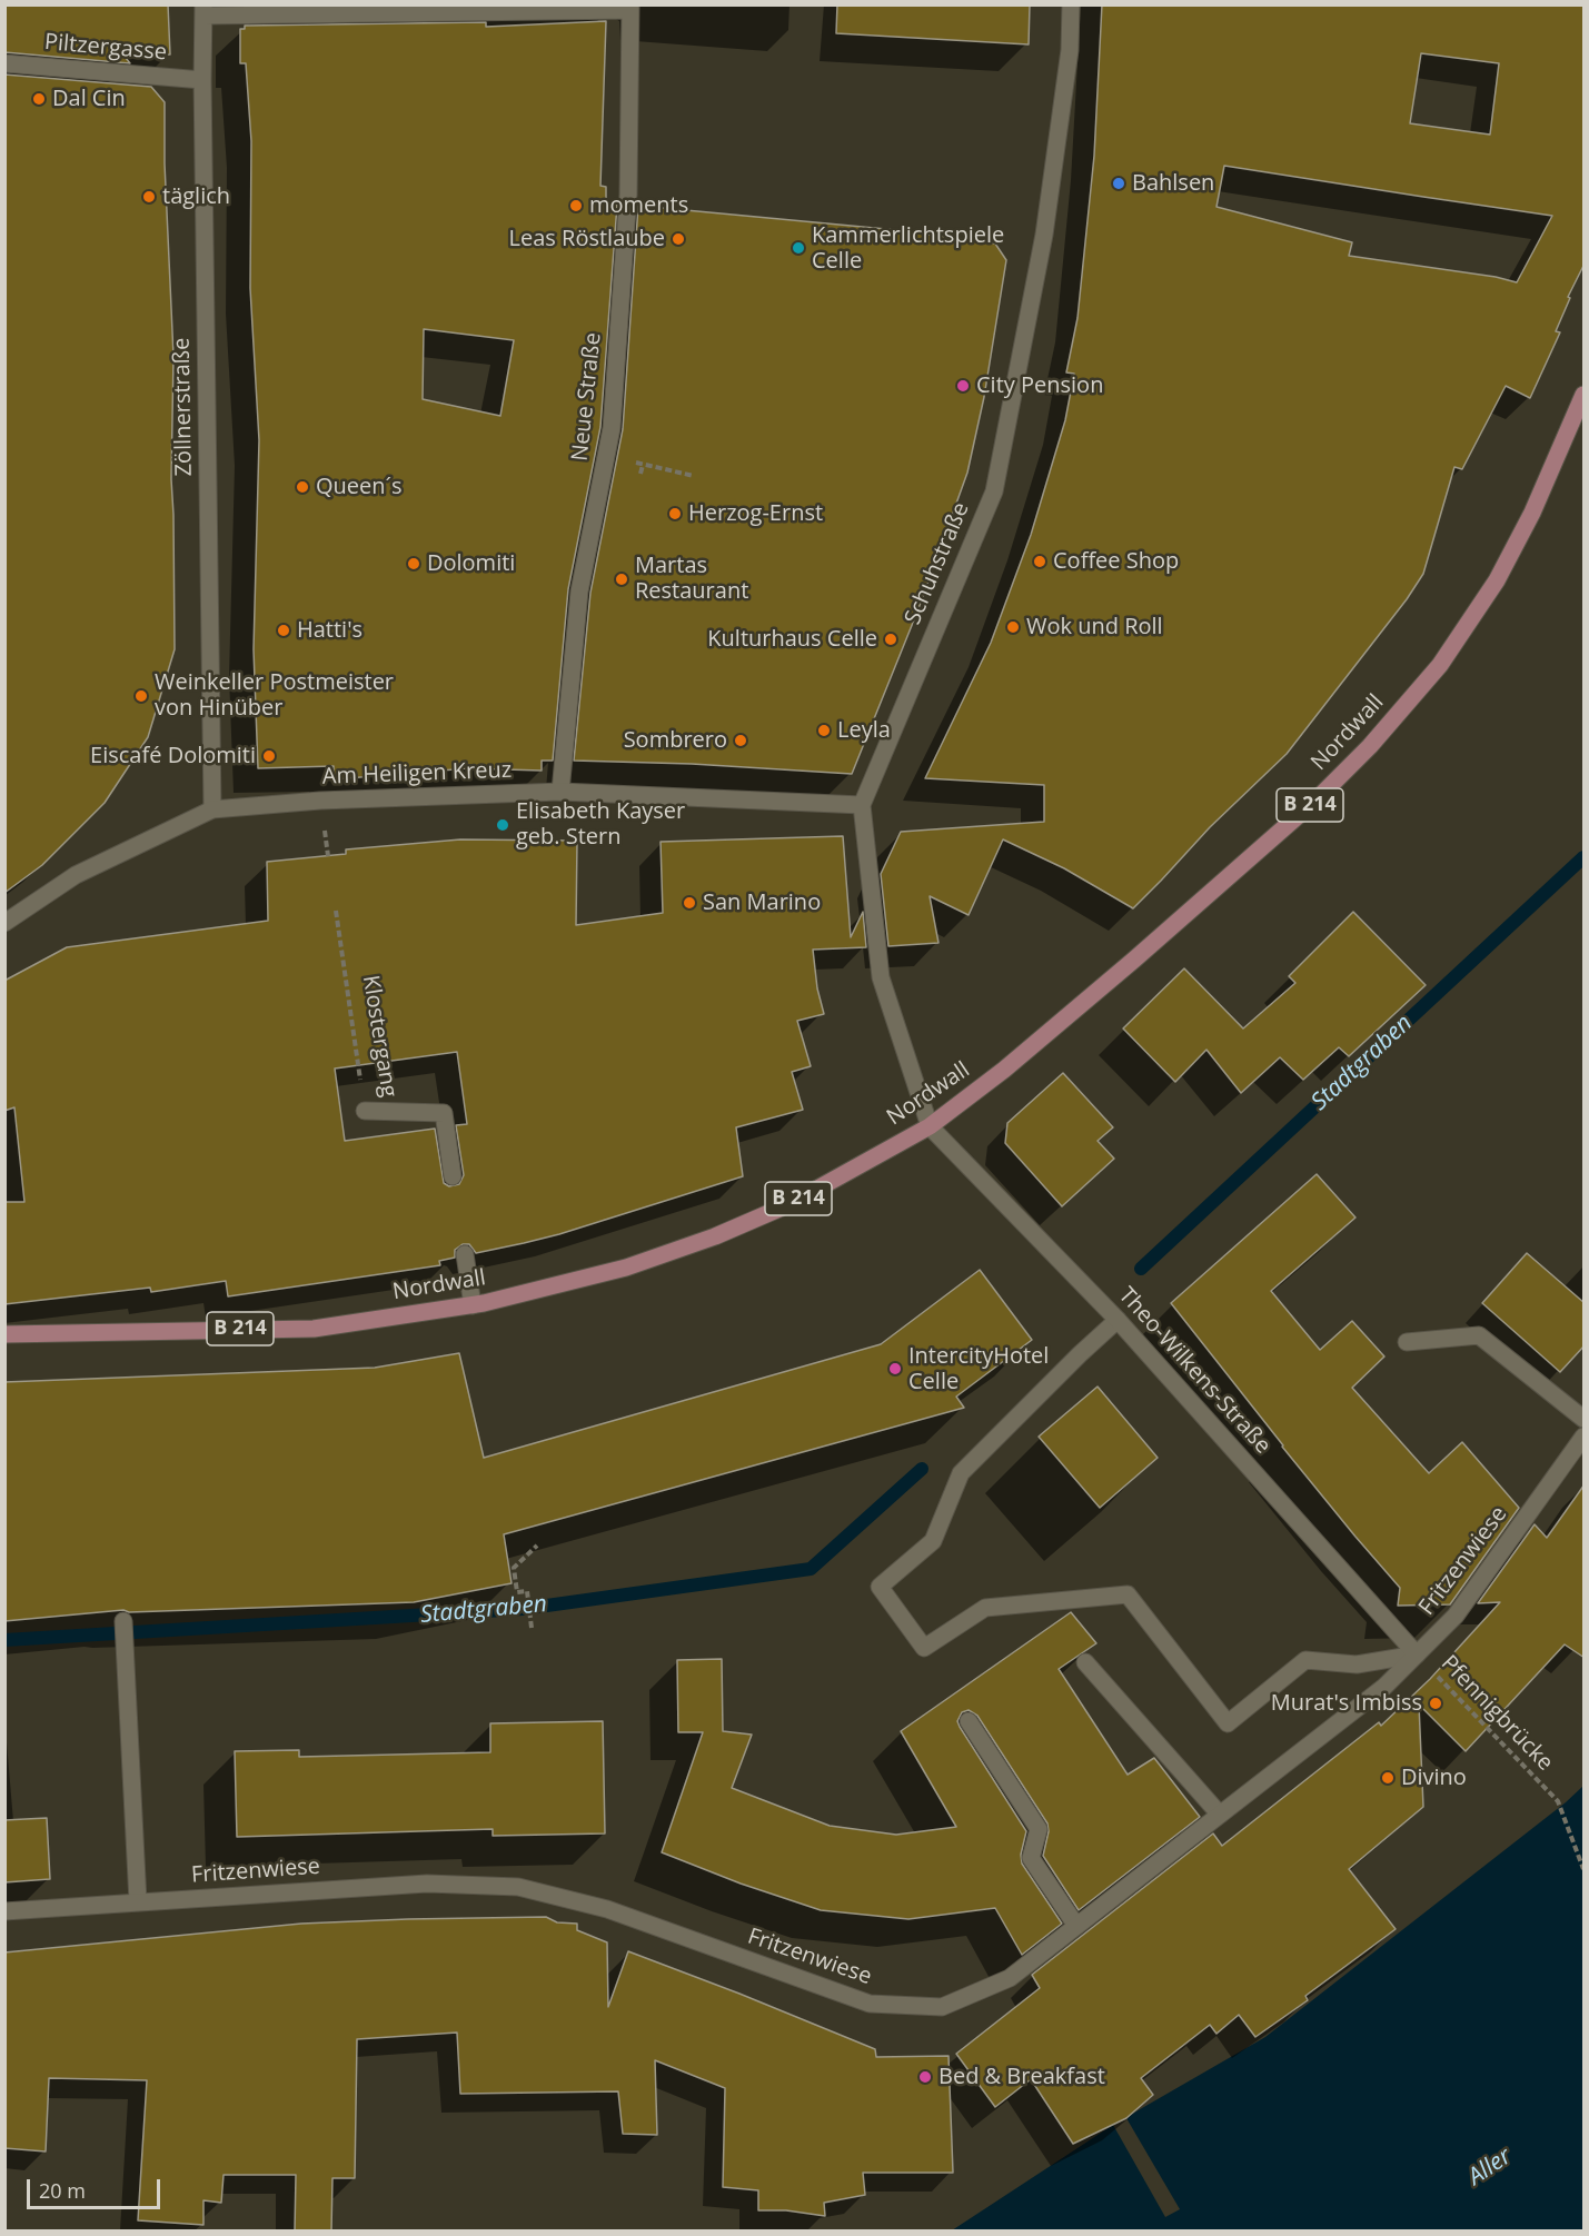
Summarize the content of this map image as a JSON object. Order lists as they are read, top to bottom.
{
  "streets": {
    "main road": ["Nordwall", "B 214"],
    "street": [
      "Piltzergasse",
      "Neue Straße",
      "Zöllnerstraße",
      "Schuhstraße",
      "Am Heiligen Kreuz",
      "Klostergang",
      "Theo-Wilkens-Straße",
      "Fritzenwiese"
    ],
    "path": ["Pfennigbrücke"]
  },
  "crossings": [
    ["Piltzergasse", "Zöllnerstraße"],
    ["Neue Straße", "Am Heiligen Kreuz"],
    ["Zöllnerstraße", "Am Heiligen Kreuz"],
    ["Schuhstraße", "Nordwall"],
    ["Schuhstraße", "Am Heiligen Kreuz"],
    ["Schuhstraße", "Theo-Wilkens-Straße"],
    ["Nordwall", "Theo-Wilkens-Straße"],
    ["Theo-Wilkens-Straße", "Fritzenwiese"],
    ["Theo-Wilkens-Straße", "Pfennigbrücke"],
    ["Fritzenwiese", "Pfennigbrücke"]
  ],
  "water": ["Stadtgraben", "Aller"],
  "places": [
    "Dal Cin",
    "Bahlsen",
    "täglich",
    "moments",
    "Leas Röstlaube",
    "Kammerlichtspiele Celle",
    "City Pension",
    "Queen´s",
    "Herzog-Ernst",
    "Coffee Shop",
    "Dolomiti",
    "Martas Restaurant",
    "Wok und Roll",
    "Hatti's",
    "Kulturhaus Celle",
    "Weinkeller Postmeister von Hinüber",
    "Leyla",
    "Sombrero",
    "Eiscafé Dolomiti",
    "Elisabeth Kayser geb. Stern",
    "San Marino",
    "IntercityHotel Celle",
    "Murat's Imbiss",
    "Divino",
    "Bed & Breakfast"
  ],
  "scale_bar": "20 m"
}
